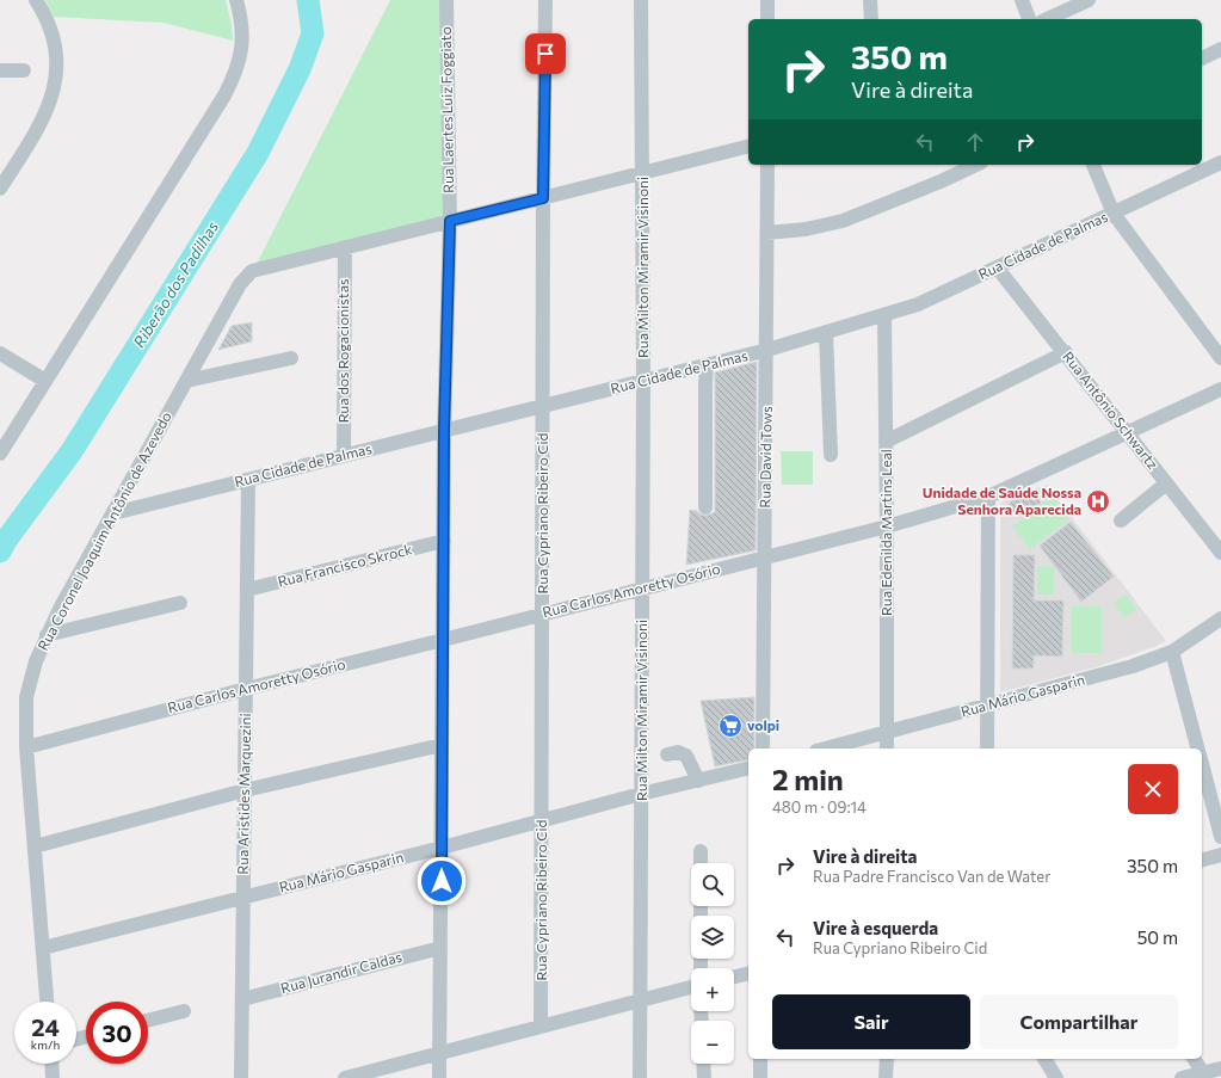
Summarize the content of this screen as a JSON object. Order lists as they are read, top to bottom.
{
  "streets": {
    "street": [
      "Rua Laertes Luiz Foggiato",
      "Rua Cidade de Palmas",
      "Rua Milton Miramir Visinoni",
      "Rua dos Rogacionistas",
      "Rua Antônio Schwartz",
      "Rua David Tows",
      "Rua Cypriano Ribeiro Cid",
      "Rua Coronel Joaquim Antônio de Azevedo",
      "Rua Edenilda Martins Leal",
      "Rua Francisco Skrock",
      "Rua Carlos Amoretty Osório",
      "Rua Mário Gasparin",
      "Rua Aristides Marquezini",
      "Rua Jurandir Caldas"
    ]
  },
  "crossings": [
    ["Rua Laertes Luiz Foggiato", "Rua Cidade de Palmas"],
    ["Rua Laertes Luiz Foggiato", "Rua Francisco Skrock"],
    ["Rua Laertes Luiz Foggiato", "Rua Carlos Amoretty Osório"],
    ["Rua Laertes Luiz Foggiato", "Rua Mário Gasparin"],
    ["Rua Laertes Luiz Foggiato", "Rua Jurandir Caldas"],
    ["Rua Cidade de Palmas", "Rua Milton Miramir Visinoni"],
    ["Rua Cidade de Palmas", "Rua dos Rogacionistas"],
    ["Rua Cidade de Palmas", "Rua Antônio Schwartz"],
    ["Rua Cidade de Palmas", "Rua David Tows"],
    ["Rua Cidade de Palmas", "Rua Cypriano Ribeiro Cid"],
    ["Rua Cidade de Palmas", "Rua Coronel Joaquim Antônio de Azevedo"],
    ["Rua Cidade de Palmas", "Rua Edenilda Martins Leal"],
    ["Rua Cidade de Palmas", "Rua Aristides Marquezini"],
    ["Rua Milton Miramir Visinoni", "Rua Carlos Amoretty Osório"],
    ["Rua Milton Miramir Visinoni", "Rua Mário Gasparin"],
    ["Rua dos Rogacionistas", "Rua Coronel Joaquim Antônio de Azevedo"],
    ["Rua Antônio Schwartz", "Rua Carlos Amoretty Osório"],
    ["Rua David Tows", "Rua Carlos Amoretty Osório"],
    ["Rua Cypriano Ribeiro Cid", "Rua Carlos Amoretty Osório"],
    ["Rua Cypriano Ribeiro Cid", "Rua Mário Gasparin"],
    ["Rua Coronel Joaquim Antônio de Azevedo", "Rua Carlos Amoretty Osório"],
    ["Rua Coronel Joaquim Antônio de Azevedo", "Rua Mário Gasparin"],
    ["Rua Edenilda Martins Leal", "Rua Carlos Amoretty Osório"],
    ["Rua Edenilda Martins Leal", "Rua Mário Gasparin"],
    ["Rua Francisco Skrock", "Rua Aristides Marquezini"],
    ["Rua Carlos Amoretty Osório", "Rua Aristides Marquezini"],
    ["Rua Mário Gasparin", "Rua Aristides Marquezini"],
    ["Rua Aristides Marquezini", "Rua Jurandir Caldas"]
  ],
  "water": ["Riberão dos Padilhas"],
  "places": {
    "hospital": ["Unidade de Saúde Nossa Senhora Aparecida"],
    "supermarket": ["volpi"]
  },
  "page": {
    "turn": ["350 m", "Vire à direita"],
    "heading": ["2 min", "480 m · 09:14"],
    "list": [
      {
        "name": "Vire à direita",
        "note": "Rua Padre Francisco Van de Water",
        "value": "350 m"
      },
      {
        "name": "Vire à esquerda",
        "note": "Rua Cypriano Ribeiro Cid",
        "value": "50 m"
      }
    ],
    "map_buttons": ["+", "−"],
    "buttons": ["Sair", "Compartilhar"],
    "speed": "24 km/h",
    "limit": "30"
  }
}
